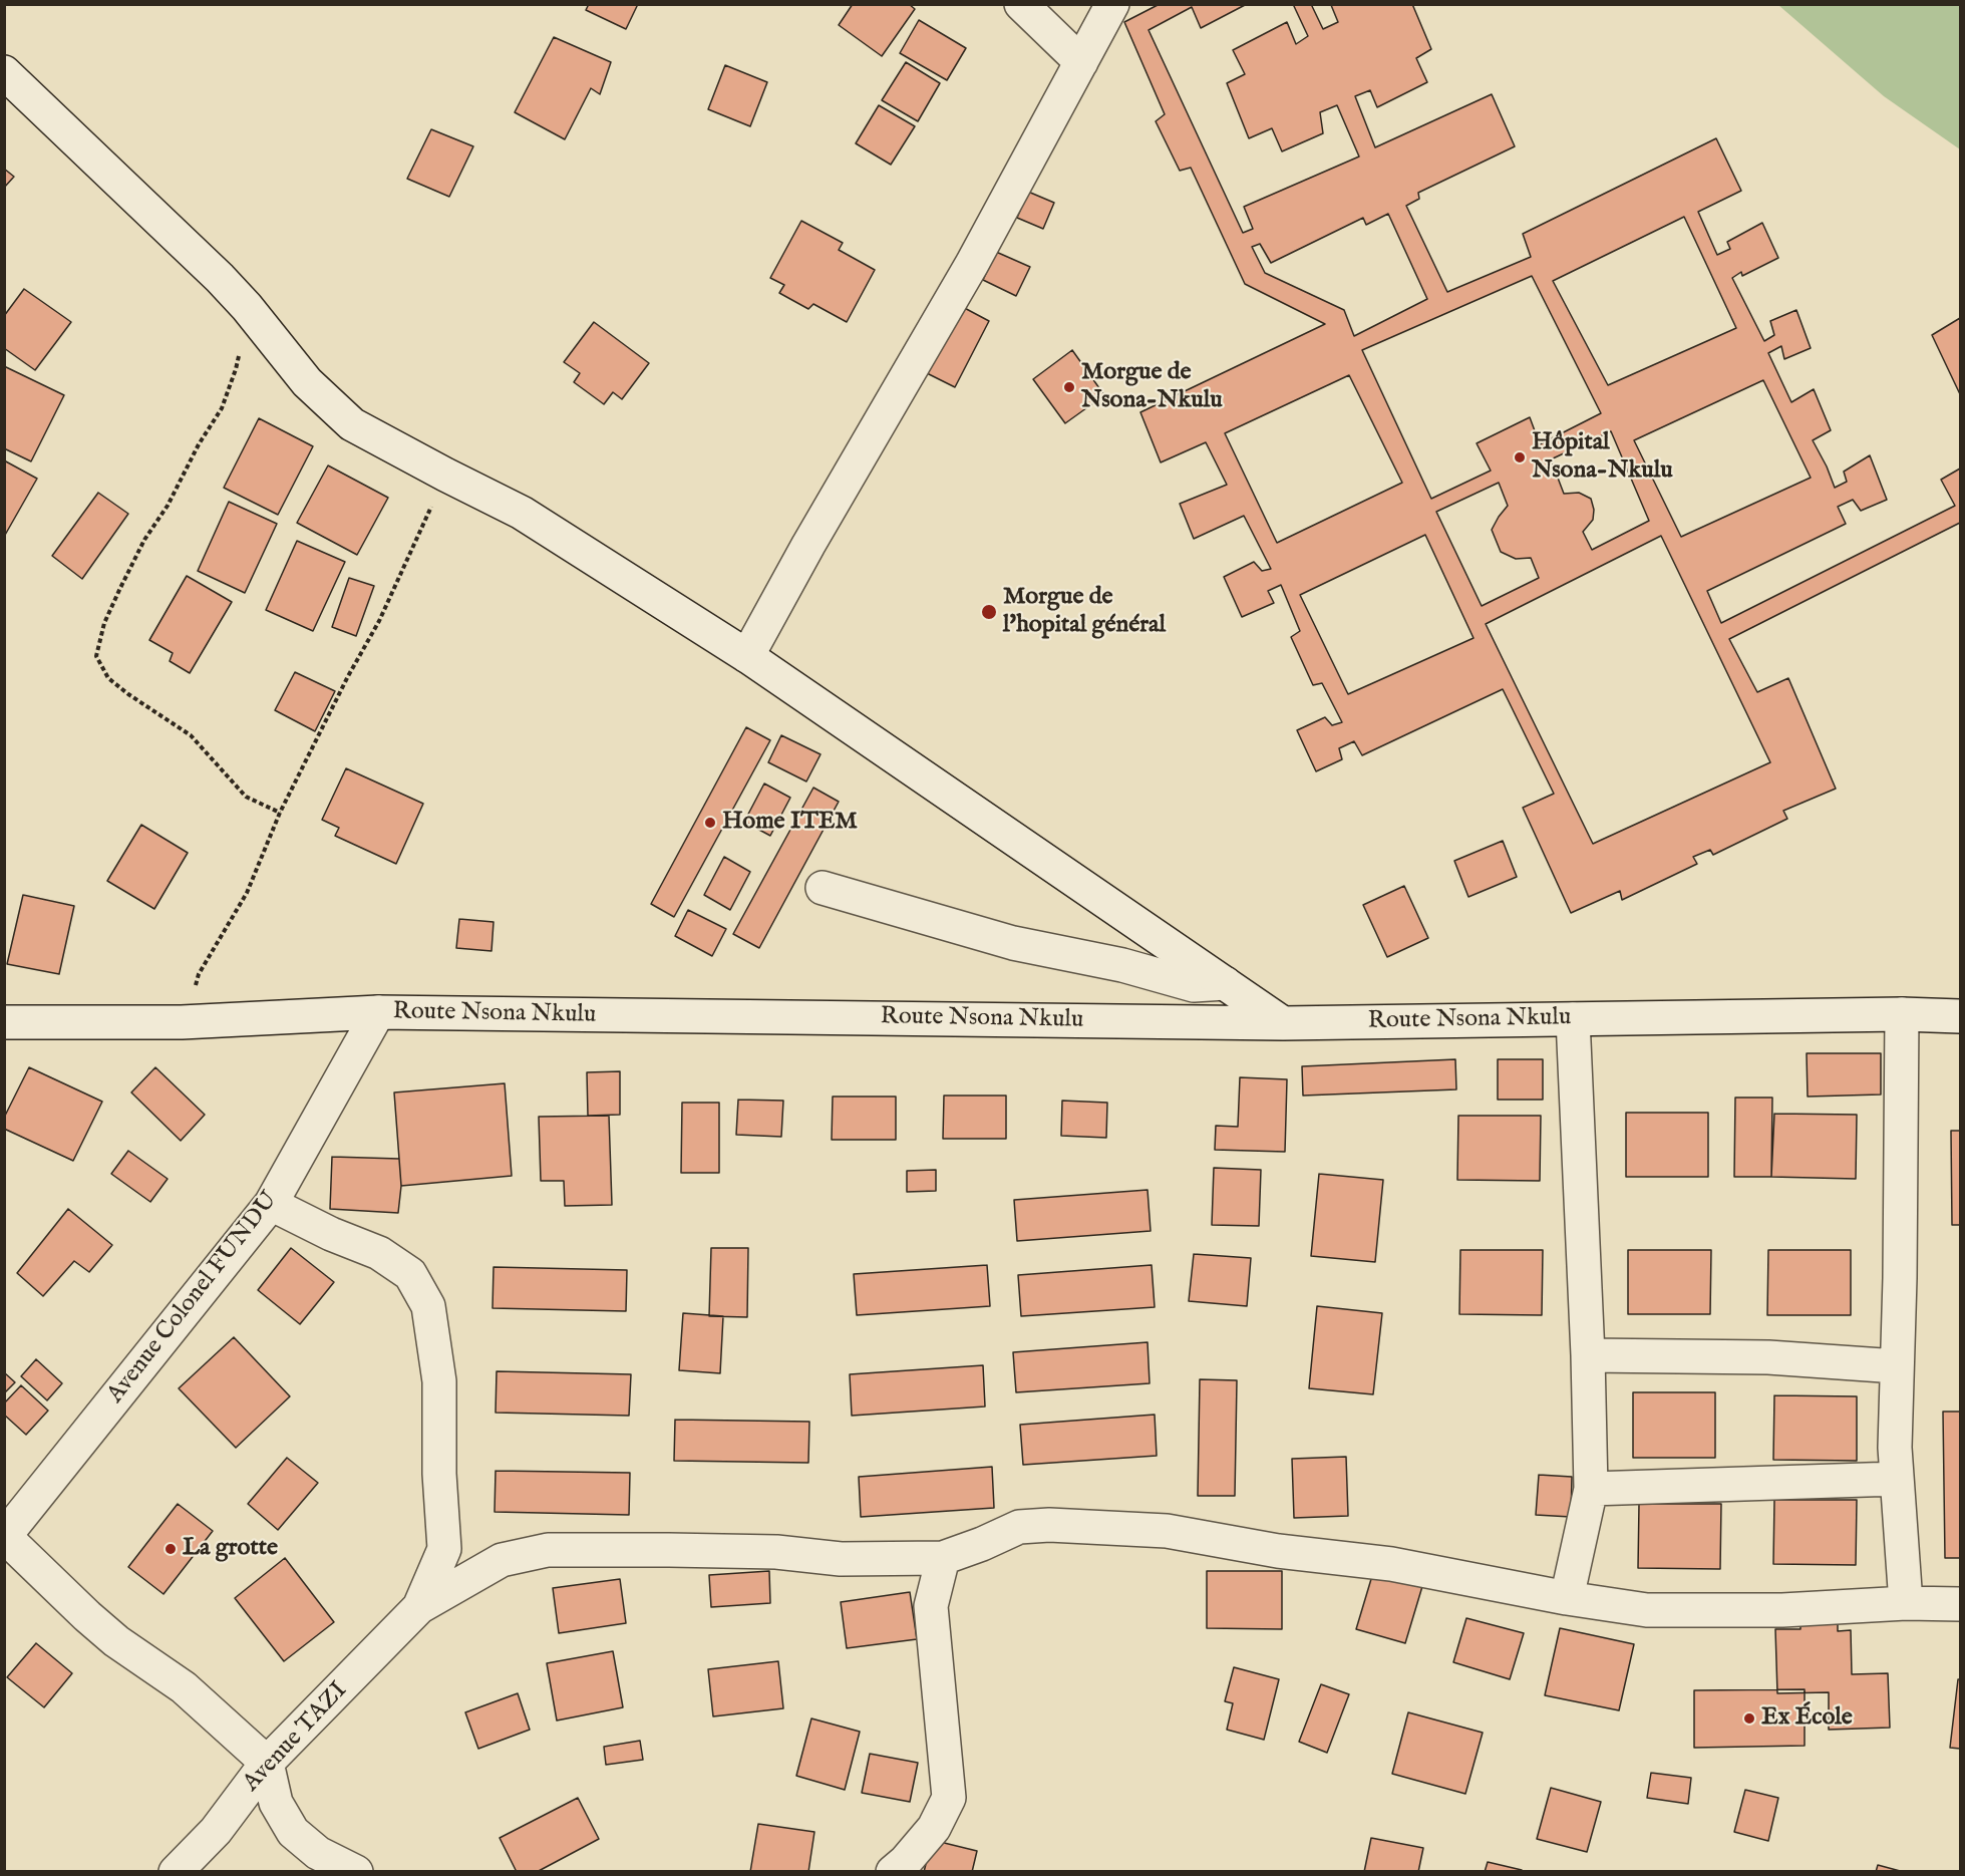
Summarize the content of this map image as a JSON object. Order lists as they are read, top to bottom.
{
  "streets": {
    "street": ["Route Nsona Nkulu", "Avenue Colonel FUNDU", "Avenue TAZI"]
  },
  "crossings": [
    ["Route Nsona Nkulu", "Avenue Colonel FUNDU"]
  ],
  "places": [
    "Morgue de Nsona-Nkulu",
    "Hôpital Nsona-Nkulu",
    "Morgue de l'hopital général",
    "Home ITEM",
    "La grotte",
    "Ex École"
  ]
}
